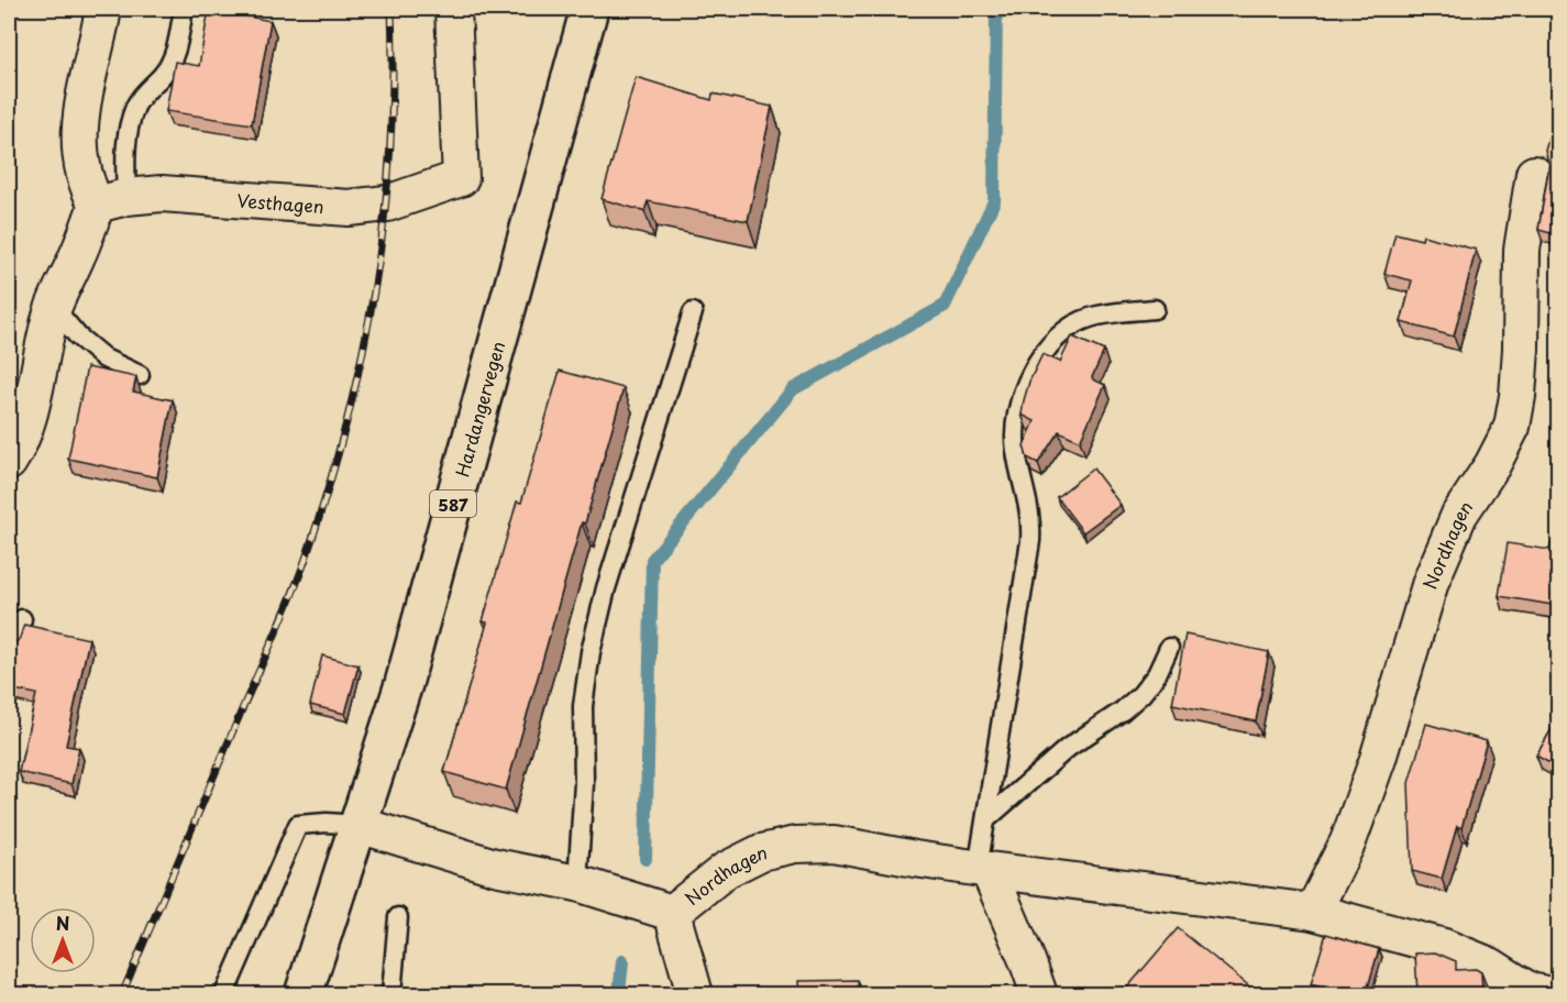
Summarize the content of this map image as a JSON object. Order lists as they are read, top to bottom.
{
  "streets": {
    "main road": ["Hardangervegen", "587"],
    "street": ["Vesthagen", "Nordhagen"]
  },
  "crossings": [
    ["Hardangervegen", "Nordhagen"]
  ],
  "north": "top"
}
